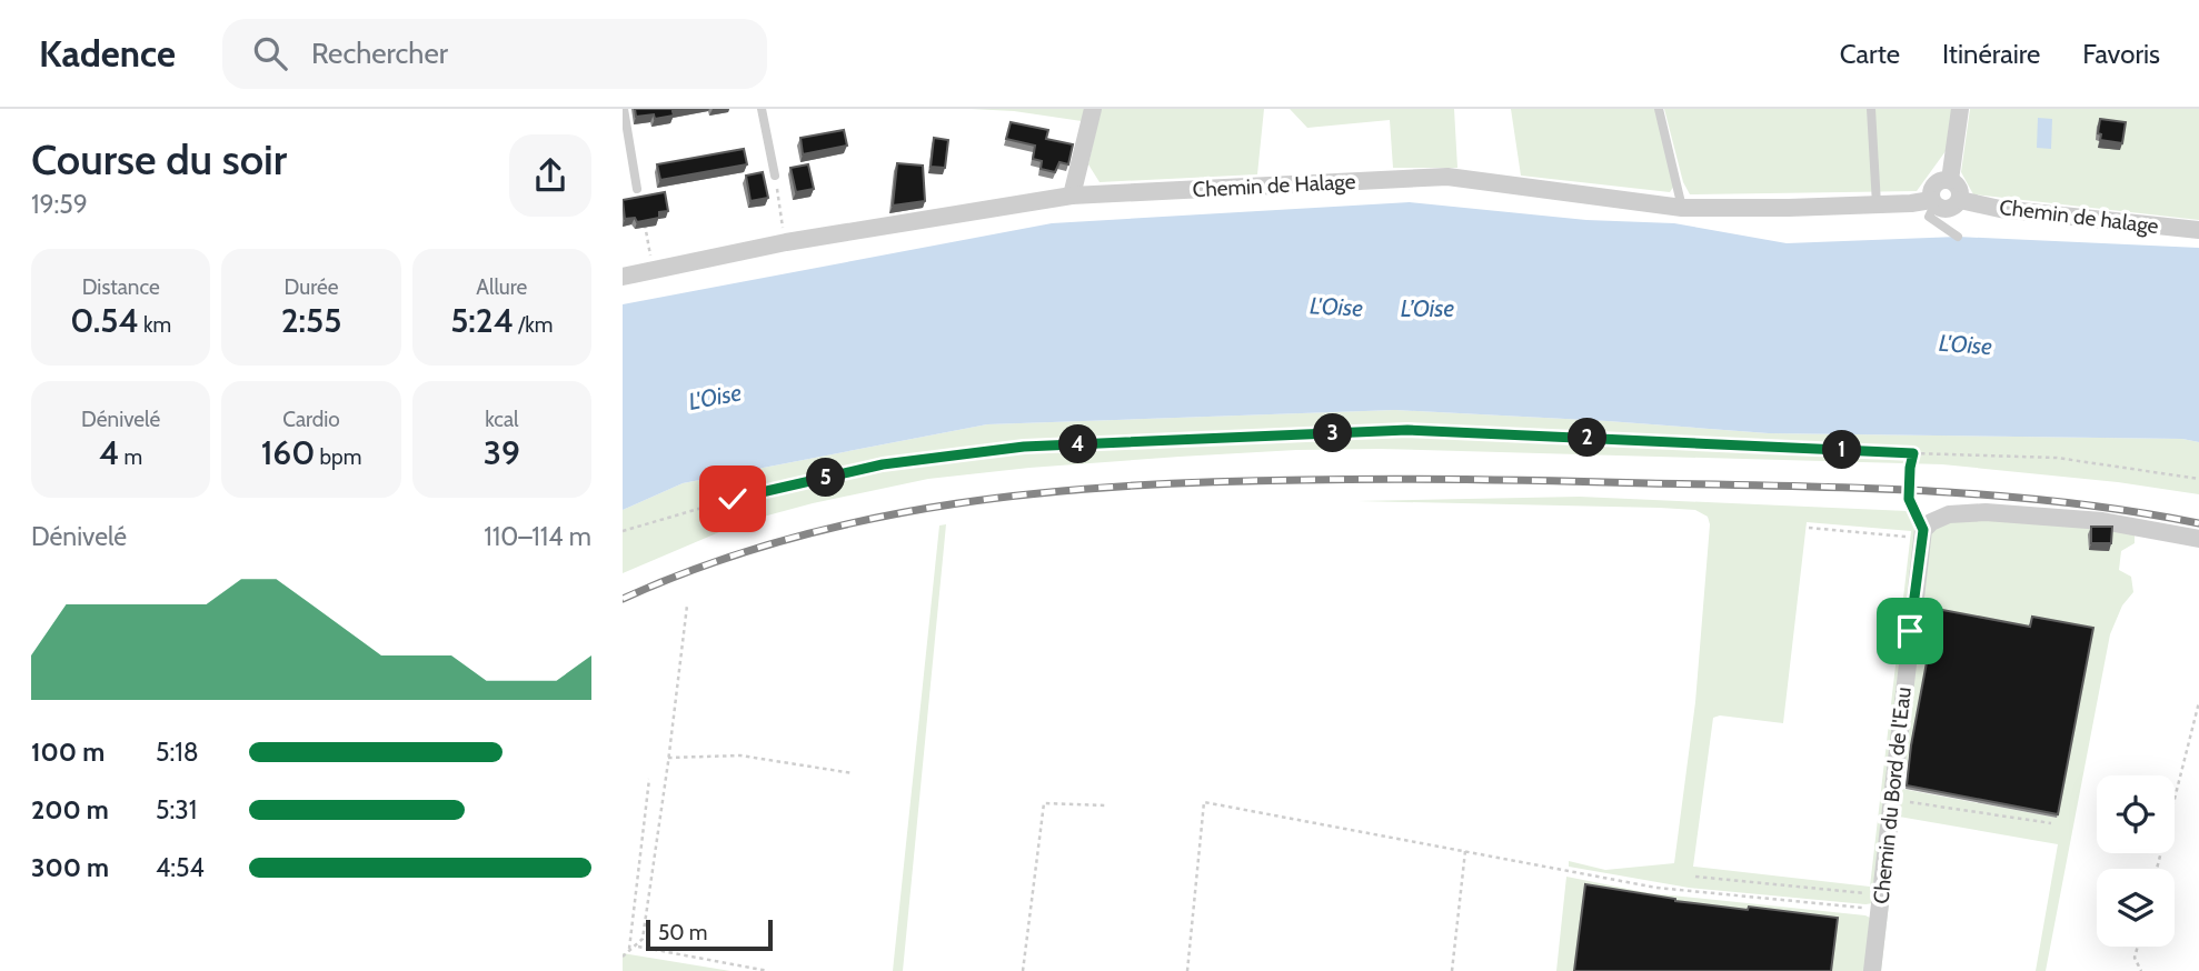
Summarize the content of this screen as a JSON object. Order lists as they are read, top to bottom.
{
  "streets": {
    "street": ["Chemin de Halage", "Chemin de halage", "Chemin du Bord de l'Eau"]
  },
  "crossings": [
    ["Chemin de Halage", "Chemin de halage"]
  ],
  "water": ["L'Oise", "L’Oise"],
  "scale_bar": "50 m",
  "page": {
    "header": "Kadence",
    "search": "Rechercher",
    "nav": ["Carte", "Itinéraire", "Favoris"],
    "heading": ["Course du soir", "19:59"],
    "stats": [
      ["Distance", "0.54 km"],
      ["Durée", "2:55"],
      ["Allure", "5:24 /km"],
      ["Dénivelé", "4 m"],
      ["Cardio", "160 bpm"],
      ["kcal", "39"]
    ],
    "pins": [
      "3",
      "2",
      "4",
      "1",
      "5"
    ],
    "chart": ["Dénivelé", "110–114 m"],
    "list": [
      {
        "name": "100 m",
        "note": "5:18"
      },
      {
        "name": "200 m",
        "note": "5:31"
      },
      {
        "name": "300 m",
        "note": "4:54"
      }
    ],
    "scale": "50 m"
  }
}
